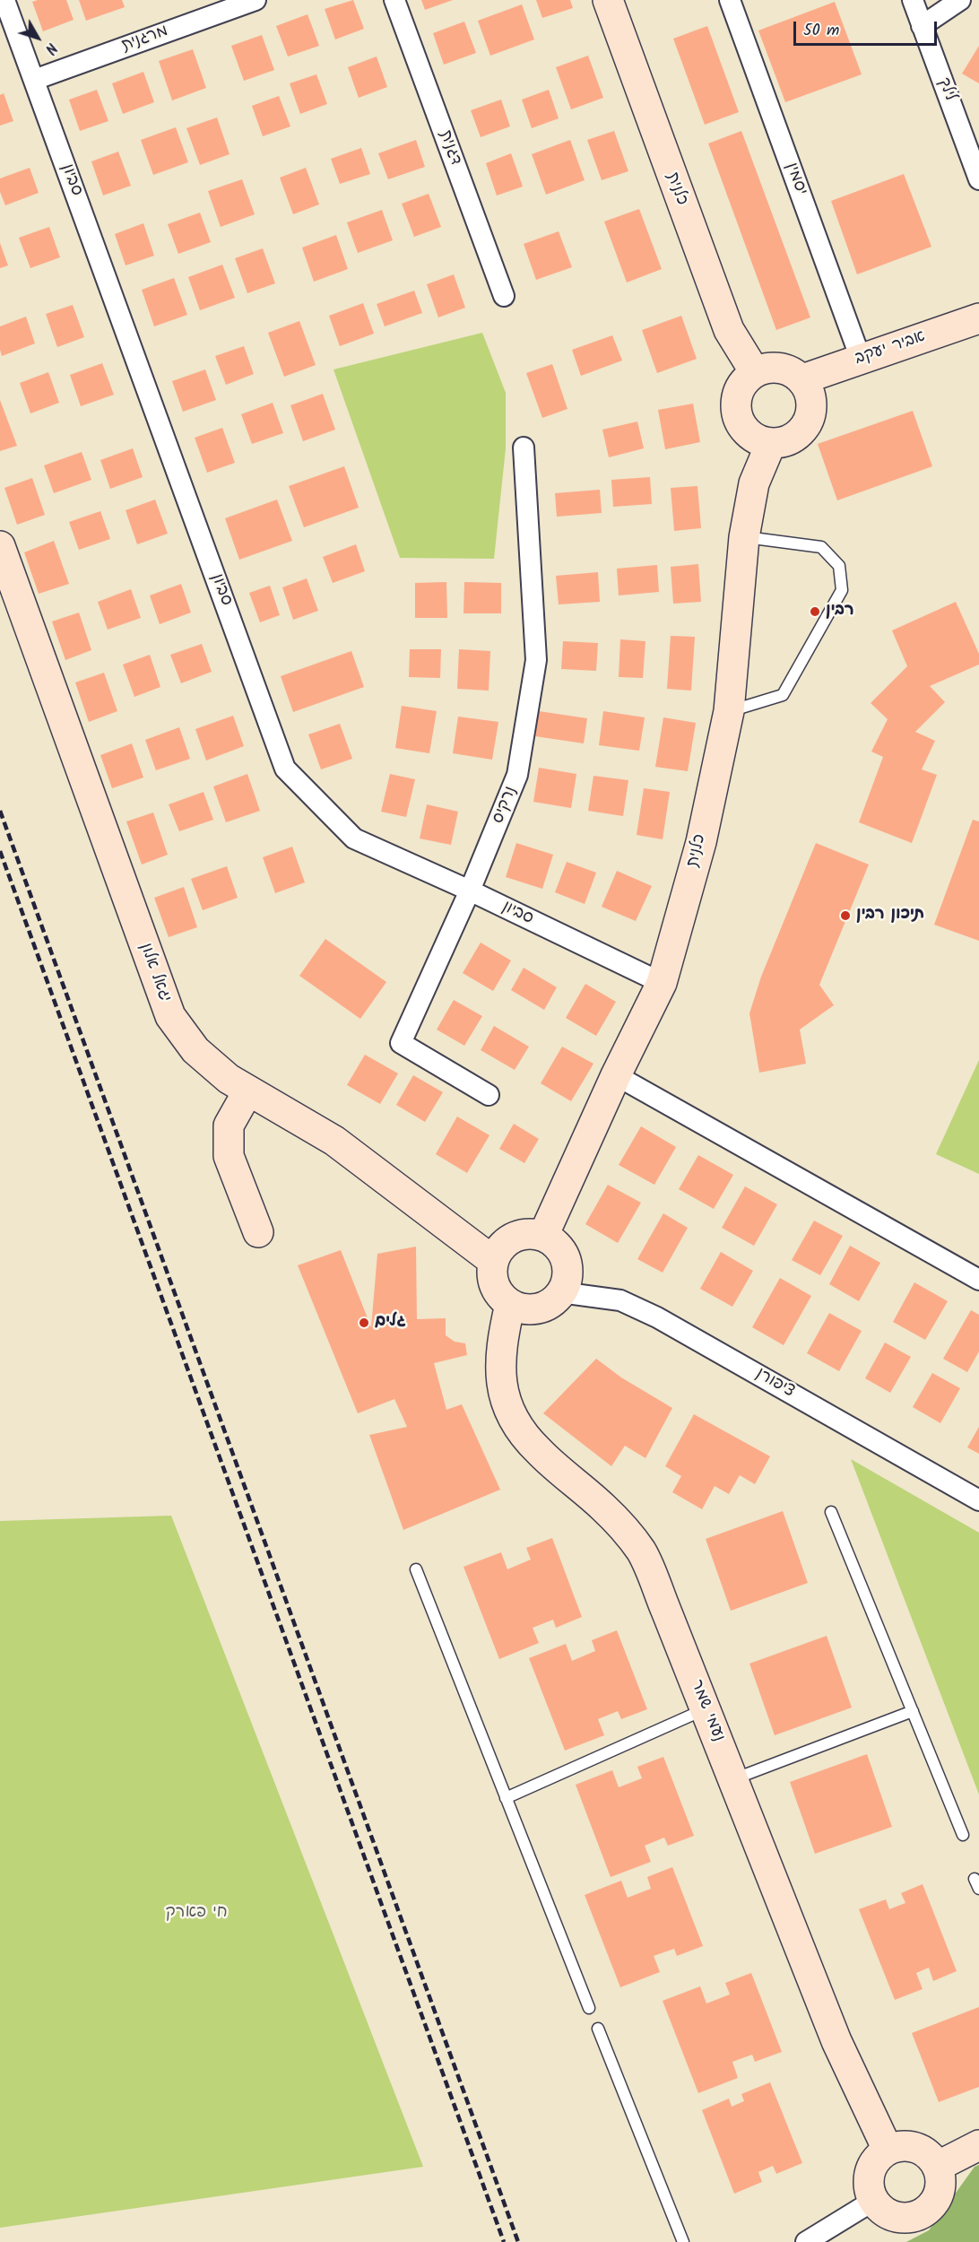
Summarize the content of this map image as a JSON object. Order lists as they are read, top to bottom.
{
  "streets": {
    "street": [
      "מרגנית",
      "לילך",
      "דגנית",
      "יסמין",
      "סביון",
      "כלנית",
      "אביר יעקב",
      "נרקיס",
      "יגאל אלון",
      "ציפורן",
      "נעמי שמר"
    ]
  },
  "crossings": [
    ["מרגנית", "סביון"],
    ["יסמין", "אביר יעקב"],
    ["סביון", "כלנית"],
    ["סביון", "נרקיס"],
    ["כלנית", "אביר יעקב"],
    ["כלנית", "יגאל אלון"],
    ["כלנית", "ציפורן"],
    ["כלנית", "נעמי שמר"],
    ["יגאל אלון", "ציפורן"],
    ["יגאל אלון", "נעמי שמר"],
    ["ציפורן", "נעמי שמר"]
  ],
  "parks": ["חי פארק"],
  "places": ["רבין", "תיכון רבין", "גלים"],
  "scale_bar": "50 m",
  "north": "bottom right"
}
